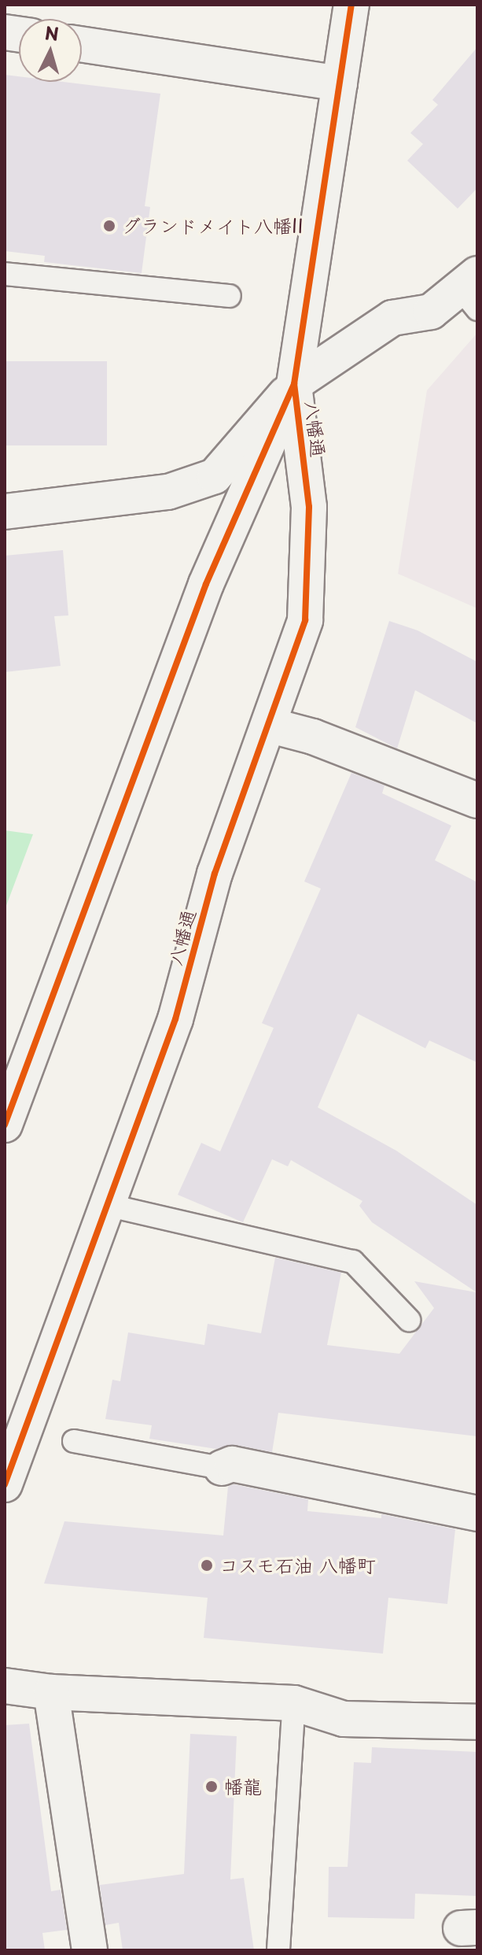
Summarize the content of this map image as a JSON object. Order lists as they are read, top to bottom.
{
  "streets": {
    "street": ["八幡通"]
  },
  "places": ["グランドメイト八幡II", "コスモ石油 八幡町", "幡龍"],
  "north": "top"
}
